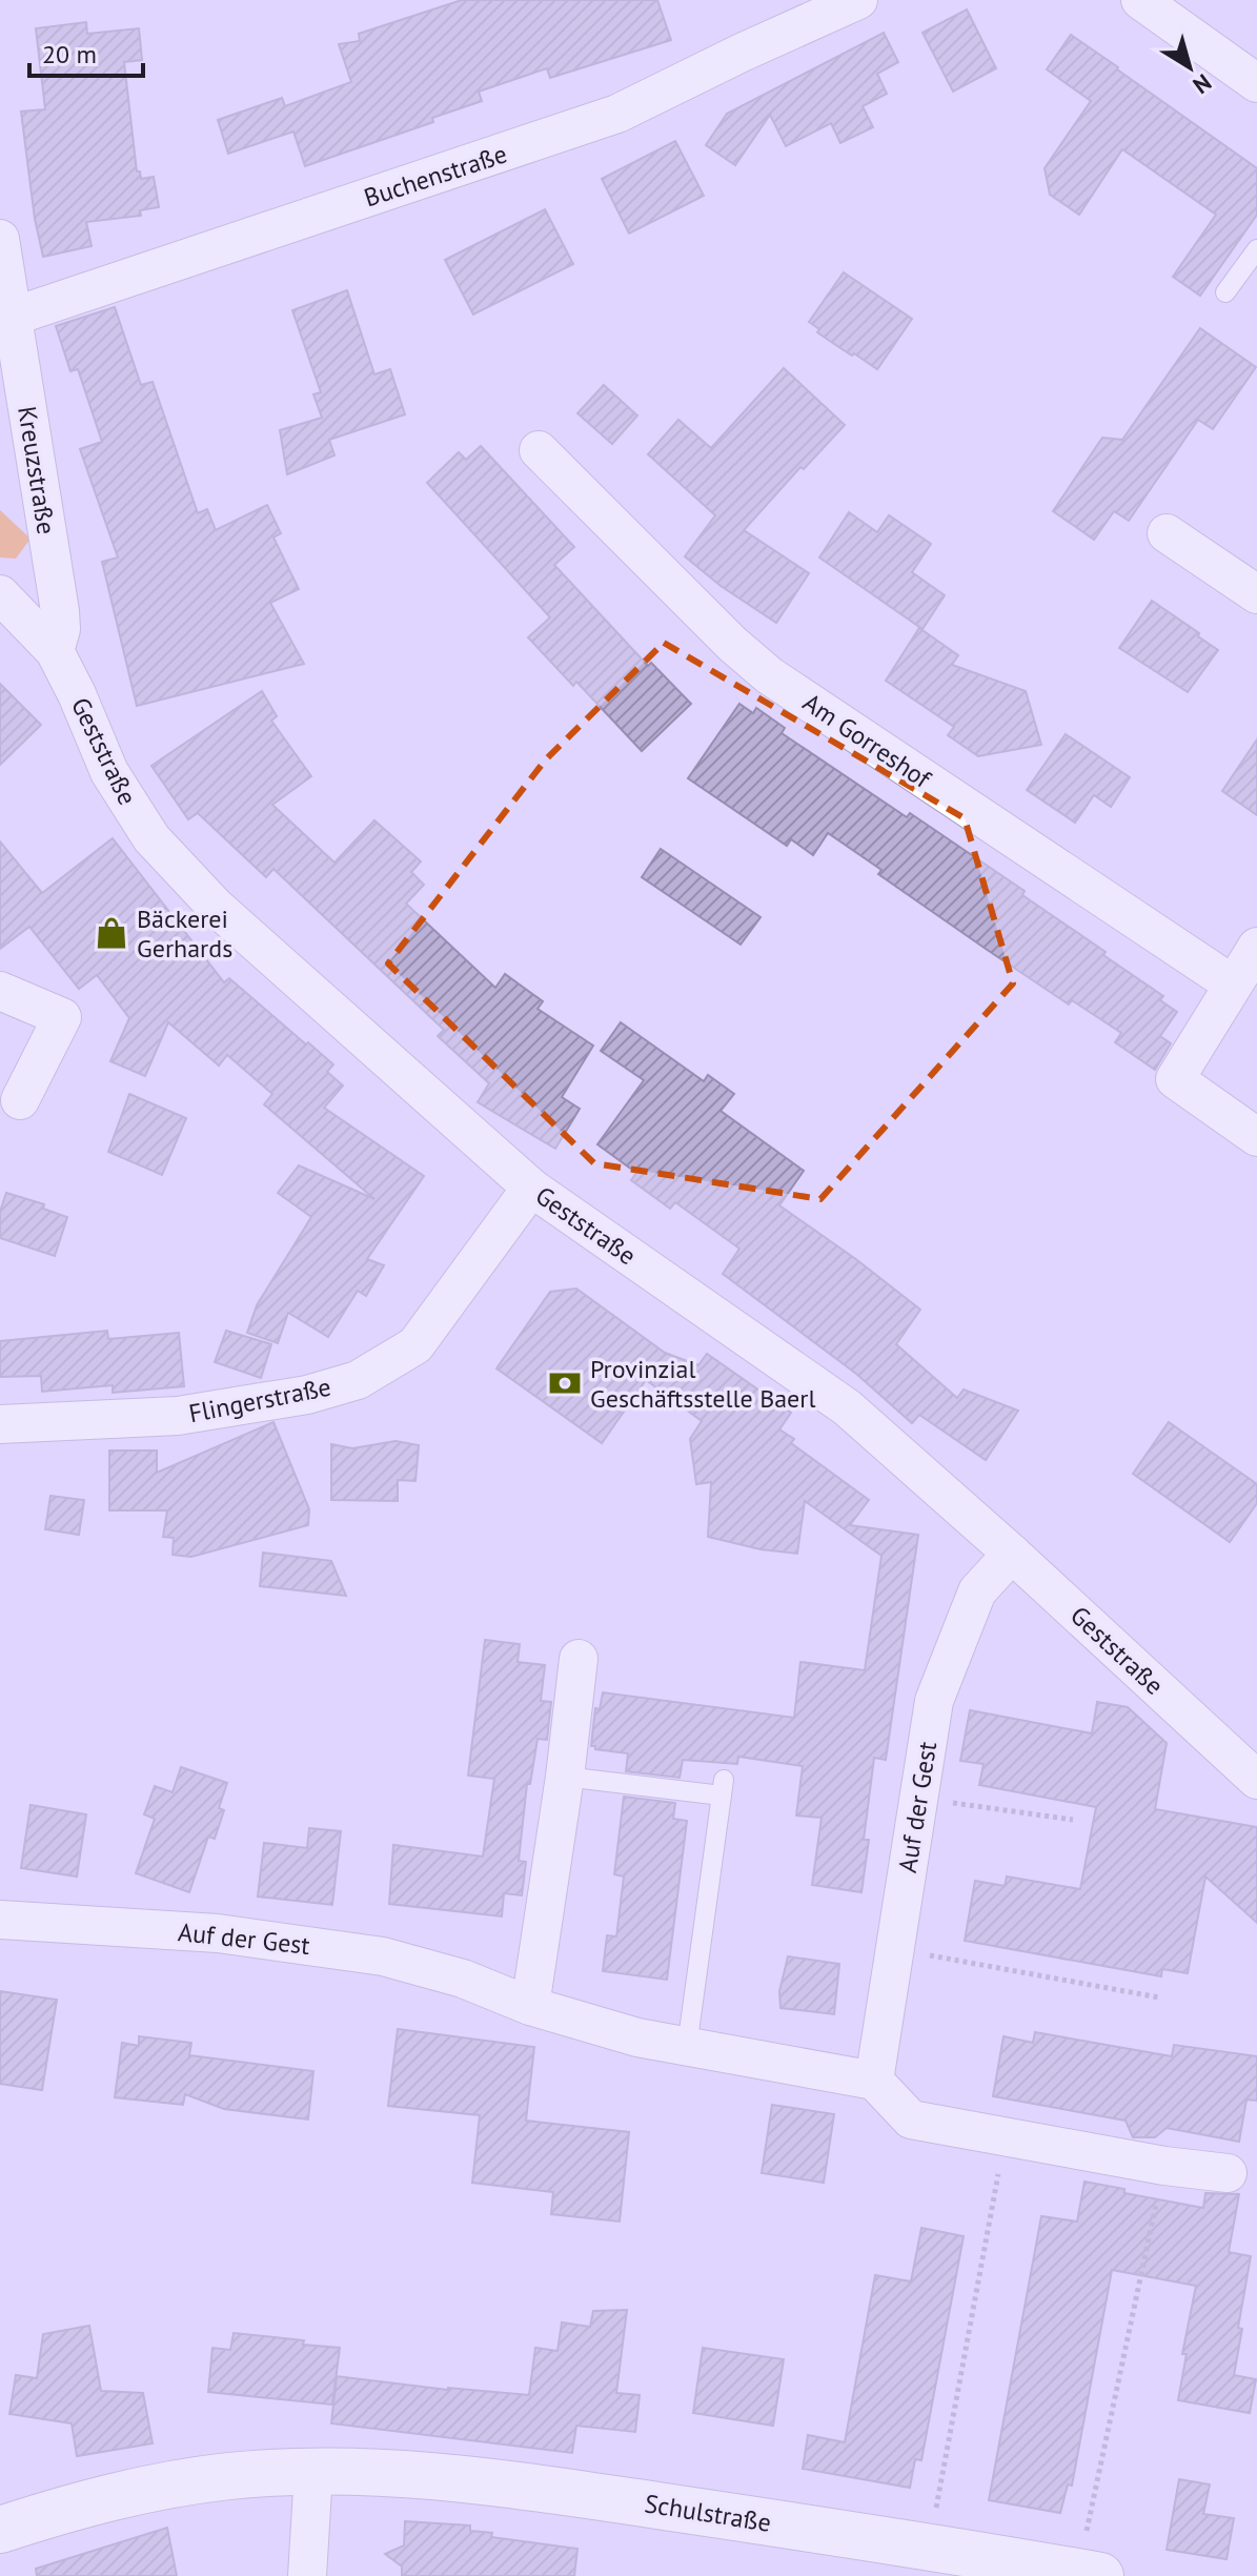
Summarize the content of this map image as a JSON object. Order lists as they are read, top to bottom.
{
  "streets": {
    "street": [
      "Buchenstraße",
      "Kreuzstraße",
      "Am Gorreshof",
      "Geststraße",
      "Flingerstraße",
      "Auf der Gest",
      "Schulstraße"
    ]
  },
  "crossings": [
    ["Buchenstraße", "Kreuzstraße"],
    ["Kreuzstraße", "Geststraße"],
    ["Geststraße", "Flingerstraße"],
    ["Geststraße", "Auf der Gest"]
  ],
  "places": {
    "shop": ["Bäckerei Gerhards"],
    "bank": ["Provinzial Geschäftsstelle Baerl"]
  },
  "scale_bar": "20 m",
  "north": "bottom right"
}
